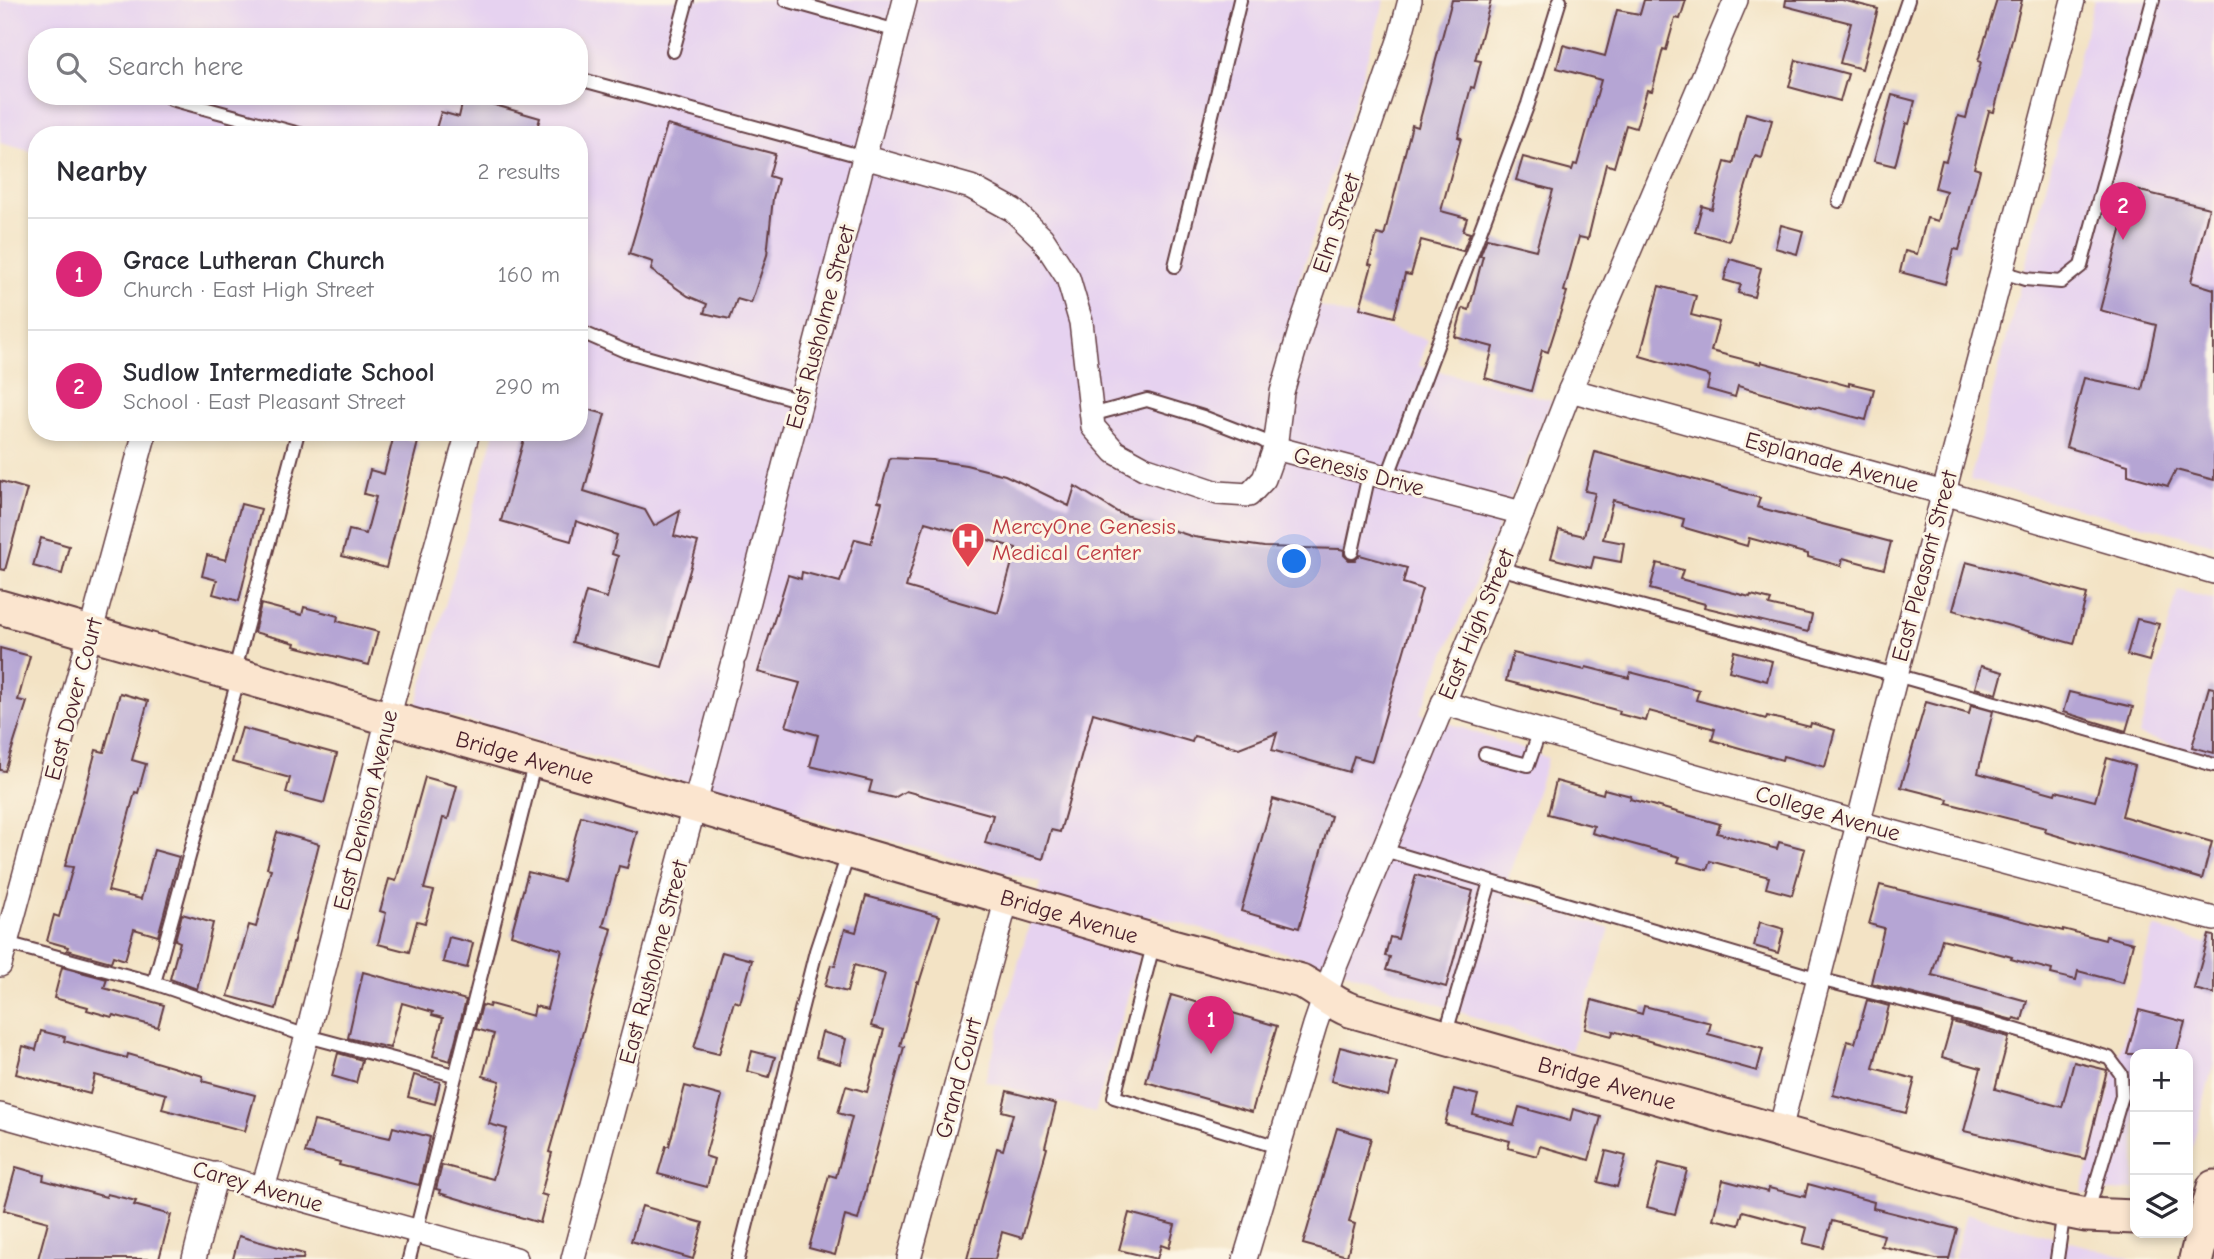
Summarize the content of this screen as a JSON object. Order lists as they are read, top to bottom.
{
  "streets": {
    "street": [
      "Elm Street",
      "East Rusholme Street",
      "Esplanade Avenue",
      "Genesis Drive",
      "East Pleasant Street",
      "East High Street",
      "East Dover Court",
      "Bridge Avenue",
      "East Denison Avenue",
      "College Avenue",
      "Grand Court",
      "Carey Avenue"
    ]
  },
  "crossings": [
    ["Elm Street", "Genesis Drive"],
    ["East Rusholme Street", "Genesis Drive"],
    ["East Rusholme Street", "Bridge Avenue"],
    ["Esplanade Avenue", "East Pleasant Street"],
    ["Esplanade Avenue", "East High Street"],
    ["Genesis Drive", "East High Street"],
    ["East Pleasant Street", "Bridge Avenue"],
    ["East Pleasant Street", "College Avenue"],
    ["East High Street", "Bridge Avenue"],
    ["East High Street", "College Avenue"],
    ["East Dover Court", "Bridge Avenue"],
    ["Bridge Avenue", "East Denison Avenue"],
    ["Bridge Avenue", "Grand Court"],
    ["East Denison Avenue", "Carey Avenue"]
  ],
  "places": {
    "hospital": ["MercyOne Genesis Medical Center"]
  },
  "page": {
    "search": "Search here",
    "heading": ["Nearby", "2 results"],
    "pins": ["2", "1"],
    "list": [
      {
        "mark": "1",
        "name": "Grace Lutheran Church",
        "note": "Church · East High Street",
        "value": "160 m"
      },
      {
        "mark": "2",
        "name": "Sudlow Intermediate School",
        "note": "School · East Pleasant Street",
        "value": "290 m"
      }
    ],
    "map_buttons": ["+", "−"]
  }
}
